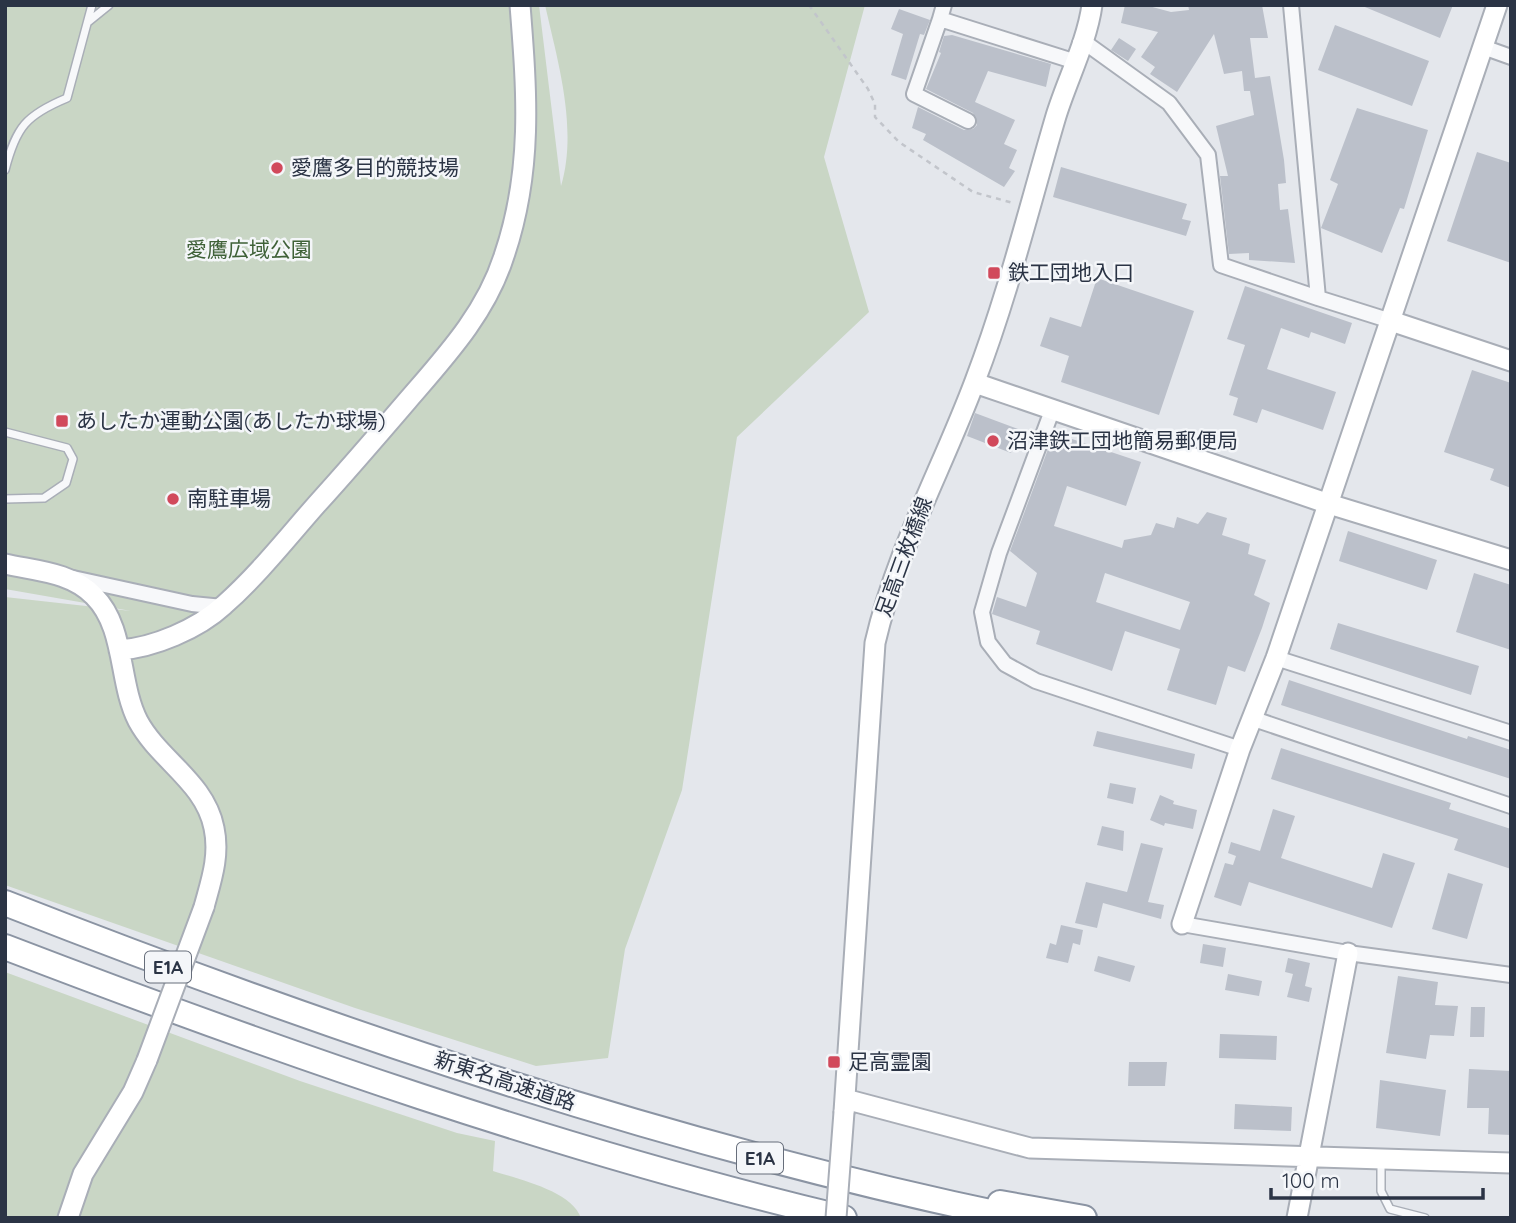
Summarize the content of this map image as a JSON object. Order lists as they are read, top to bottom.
{
  "streets": {
    "highway": ["E1A", "新東名高速道路"],
    "street": ["足高三枚橋線"]
  },
  "parks": ["愛鷹広域公園"],
  "places": {
    "other": ["愛鷹多目的競技場", "沼津鉄工団地簡易郵便局", "南駐車場"],
    "transit": ["鉄工団地入口", "あしたか運動公園(あしたか球場)", "足高霊園"]
  },
  "scale_bar": "100 m"
}
